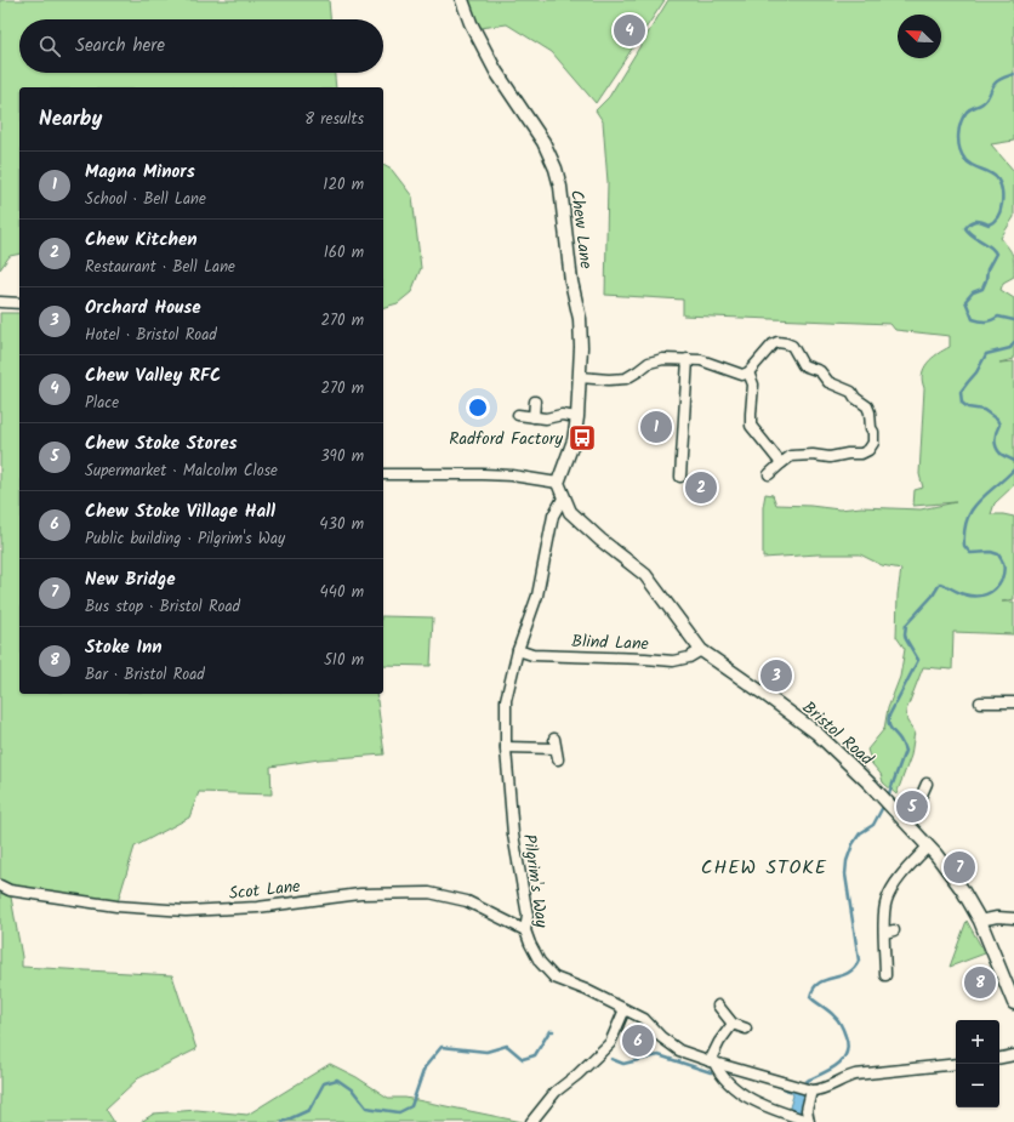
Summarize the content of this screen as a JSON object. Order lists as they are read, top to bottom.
{
  "streets": {
    "main road": ["Chew Lane", "Bristol Road"],
    "street": ["Blind Lane", "Pilgrim's Way", "Scot Lane"]
  },
  "crossings": [
    ["Chew Lane", "Bristol Road"],
    ["Blind Lane", "Bristol Road"],
    ["Blind Lane", "Pilgrim's Way"],
    ["Bristol Road", "Pilgrim's Way"],
    ["Pilgrim's Way", "Scot Lane"]
  ],
  "districts": ["CHEW STOKE"],
  "places": {
    "bus stop": ["Radford Factory"]
  },
  "north": "top left",
  "page": {
    "pins": [
      "4",
      "1",
      "2",
      "3",
      "5",
      "7",
      "8",
      "6"
    ],
    "search": "Search here",
    "heading": ["Nearby", "8 results"],
    "list": [
      {
        "mark": "1",
        "name": "Magna Minors",
        "note": "School · Bell Lane",
        "value": "120 m"
      },
      {
        "mark": "2",
        "name": "Chew Kitchen",
        "note": "Restaurant · Bell Lane",
        "value": "160 m"
      },
      {
        "mark": "3",
        "name": "Orchard House",
        "note": "Hotel · Bristol Road",
        "value": "270 m"
      },
      {
        "mark": "4",
        "name": "Chew Valley RFC",
        "note": "Place",
        "value": "270 m"
      },
      {
        "mark": "5",
        "name": "Chew Stoke Stores",
        "note": "Supermarket · Malcolm Close",
        "value": "390 m"
      },
      {
        "mark": "6",
        "name": "Chew Stoke Village Hall",
        "note": "Public building · Pilgrim's Way",
        "value": "430 m"
      },
      {
        "mark": "7",
        "name": "New Bridge",
        "note": "Bus stop · Bristol Road",
        "value": "440 m"
      },
      {
        "mark": "8",
        "name": "Stoke Inn",
        "note": "Bar · Bristol Road",
        "value": "510 m"
      }
    ],
    "map_buttons": ["+", "−"]
  }
}
